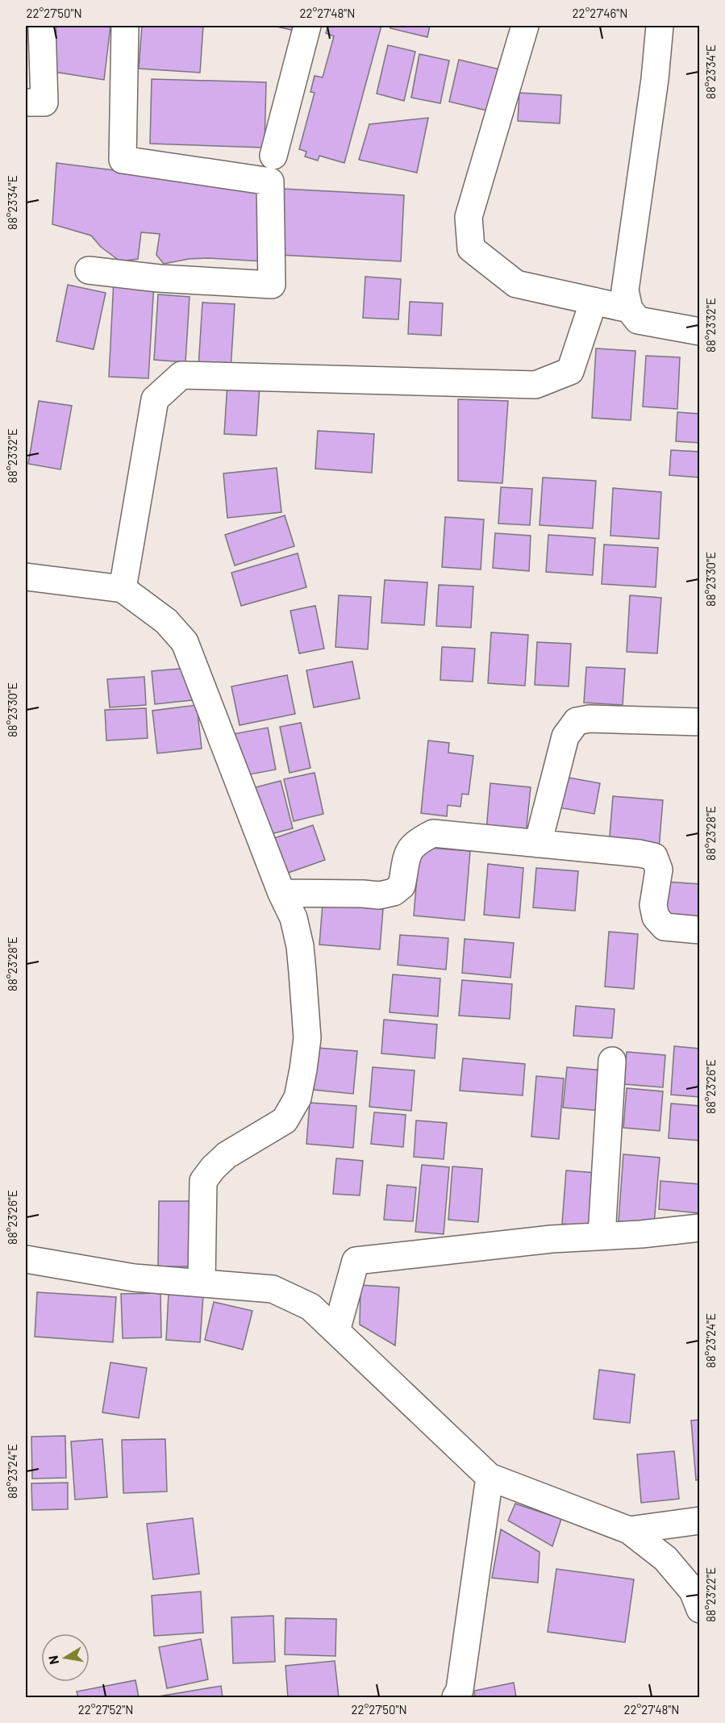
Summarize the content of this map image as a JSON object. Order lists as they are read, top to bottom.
{
  "north": "left",
  "coordinates": [
    "22°27'50\"N",
    "22°27'48\"N",
    "22°27'46\"N",
    "88°23'34\"E",
    "88°23'32\"E",
    "88°23'30\"E",
    "88°23'28\"E",
    "88°23'26\"E",
    "88°23'24\"E",
    "88°23'22\"E",
    "22°27'52\"N"
  ]
}
